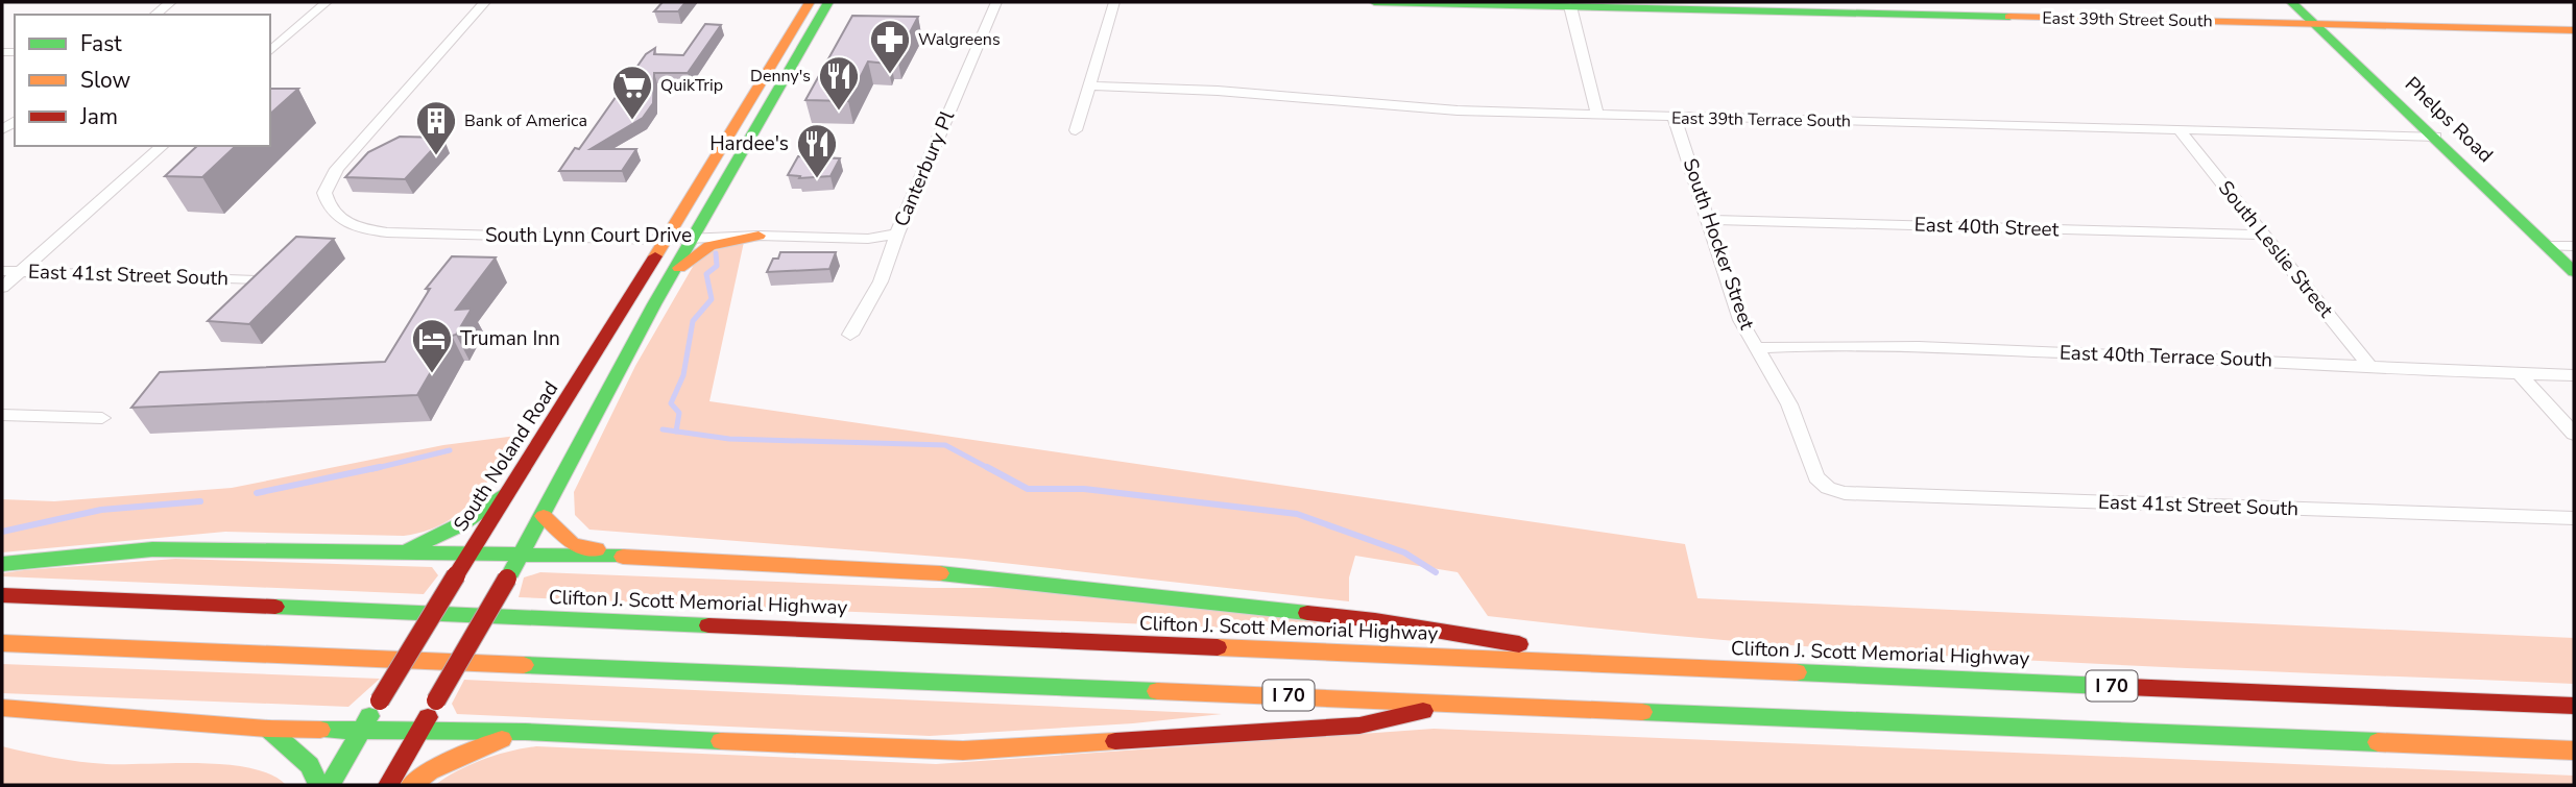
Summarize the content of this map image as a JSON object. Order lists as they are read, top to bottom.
{
  "streets": {
    "main road": [
      "East 39th Street South",
      "Phelps Road",
      "South Noland Road",
      "Clifton J. Scott Memorial Highway",
      "I 70"
    ],
    "street": [
      "East 39th Terrace South",
      "Canterbury Pl",
      "East 40th Street",
      "South Lynn Court Drive",
      "South Hocker Street",
      "South Leslie Street",
      "East 41st Street South",
      "East 40th Terrace South"
    ]
  },
  "crossings": [
    ["East 39th Street South", "Phelps Road"],
    ["East 39th Terrace South", "Phelps Road"],
    ["East 39th Terrace South", "South Hocker Street"],
    ["East 39th Terrace South", "South Leslie Street"],
    ["Canterbury Pl", "South Lynn Court Drive"],
    ["East 40th Street", "South Hocker Street"],
    ["East 40th Street", "South Leslie Street"],
    ["South Lynn Court Drive", "South Noland Road"],
    ["South Hocker Street", "East 41st Street South"],
    ["South Hocker Street", "East 40th Terrace South"],
    ["South Leslie Street", "East 40th Terrace South"]
  ],
  "places": {
    "pharmacy": ["Walgreens"],
    "restaurant": ["Denny's", "Hardee's"],
    "supermarket": ["QuikTrip"],
    "building": ["Bank of America"],
    "hotel": ["Truman Inn"]
  },
  "legend": ["Fast", "Slow", "Jam"]
}
